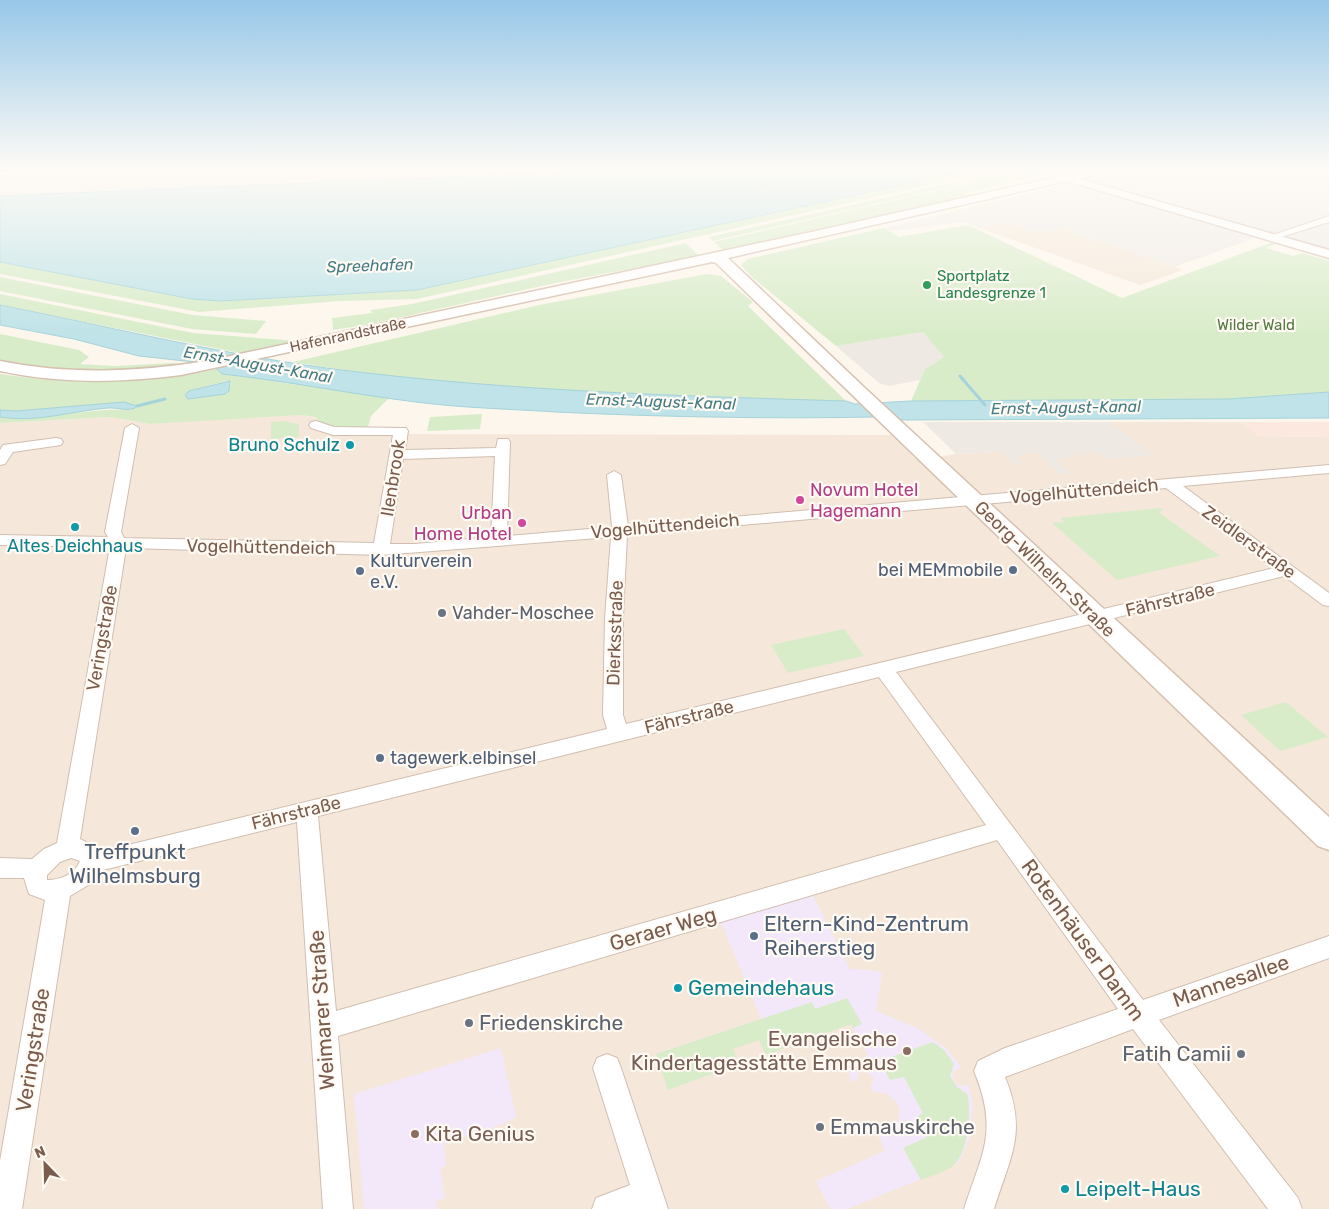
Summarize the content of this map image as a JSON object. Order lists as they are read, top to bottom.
{
  "streets": {
    "main road": ["Hafenrandstraße", "Georg-Wilhelm-Straße"],
    "street": [
      "Ilenbrook",
      "Vogelhüttendeich",
      "Zeidlerstraße",
      "Fährstraße",
      "Dierksstraße",
      "Veringstraße",
      "Geraer Weg",
      "Rotenhäuser Damm",
      "Mannesallee",
      "Weimarer Straße"
    ]
  },
  "crossings": [
    ["Hafenrandstraße", "Georg-Wilhelm-Straße"],
    ["Ilenbrook", "Vogelhüttendeich"],
    ["Vogelhüttendeich", "Zeidlerstraße"],
    ["Vogelhüttendeich", "Georg-Wilhelm-Straße"],
    ["Vogelhüttendeich", "Dierksstraße"],
    ["Vogelhüttendeich", "Veringstraße"],
    ["Zeidlerstraße", "Fährstraße"],
    ["Georg-Wilhelm-Straße", "Fährstraße"],
    ["Fährstraße", "Dierksstraße"],
    ["Fährstraße", "Rotenhäuser Damm"],
    ["Fährstraße", "Weimarer Straße"],
    ["Geraer Weg", "Rotenhäuser Damm"],
    ["Geraer Weg", "Weimarer Straße"],
    ["Rotenhäuser Damm", "Mannesallee"]
  ],
  "water": ["Spreehafen", "Ernst-August-Kanal"],
  "parks": ["Wilder Wald"],
  "places": [
    "Sportplatz Landesgrenze 1",
    "Bruno Schulz",
    "Novum Hotel Hagemann",
    "Urban Home Hotel",
    "Altes Deichhaus",
    "bei MEMmobile",
    "Kulturverein e.V.",
    "Vahder-Moschee",
    "tagewerk.elbinsel",
    "Treffpunkt Wilhelmsburg",
    "Eltern-Kind-Zentrum Reiherstieg",
    "Gemeindehaus",
    "Friedenskirche",
    "Evangelische Kindertagesstätte Emmaus",
    "Fatih Camii",
    "Emmauskirche",
    "Kita Genius",
    "Leipelt-Haus"
  ],
  "north": "top left"
}
